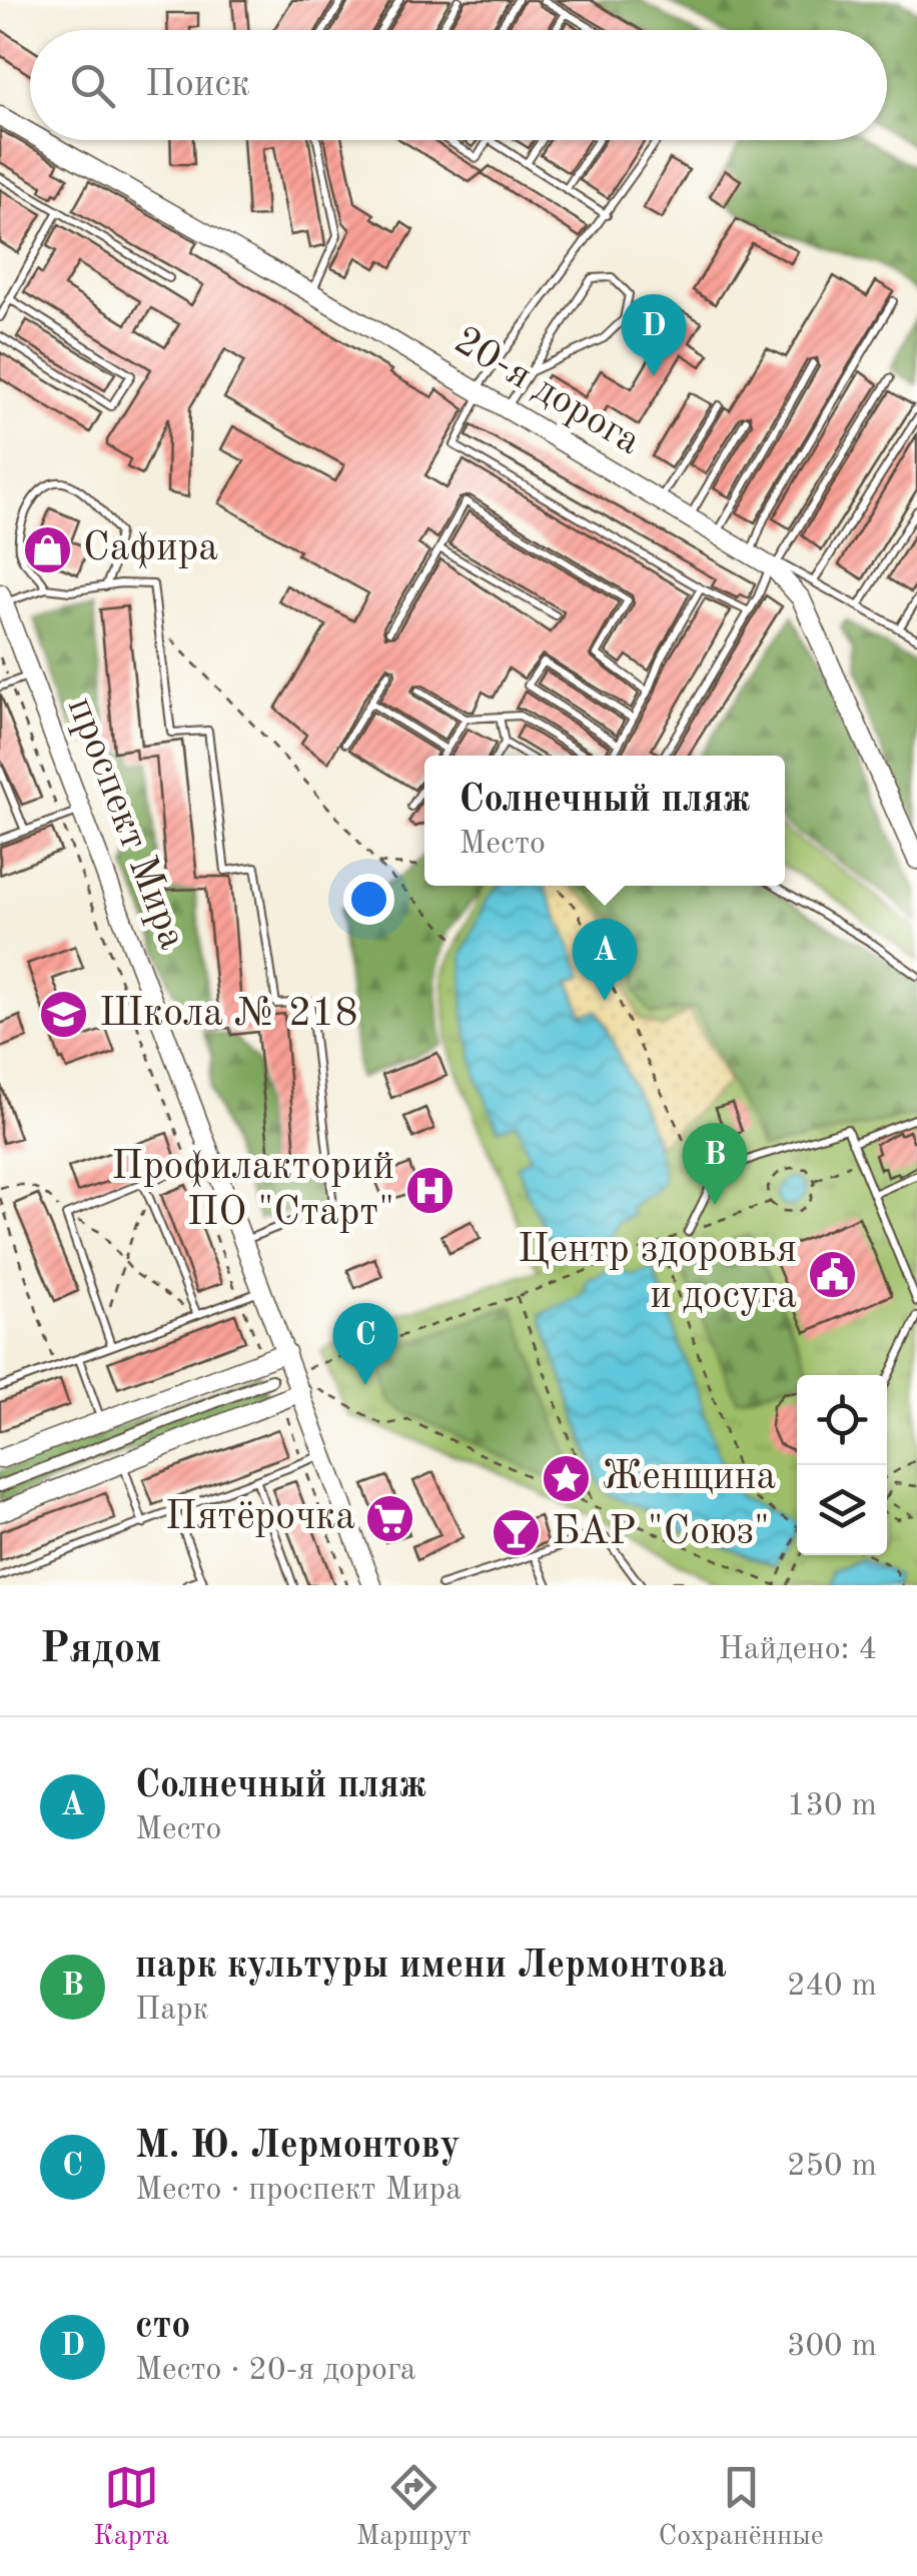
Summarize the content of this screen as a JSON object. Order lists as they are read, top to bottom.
{
  "streets": {
    "main road": ["20-я дорога", "проспект Мира"]
  },
  "places": {
    "shop": ["Сафира"],
    "school or university": ["Школа № 218"],
    "hospital": ["Профилакторий ПО \"Старт\""],
    "public building": ["Центр здоровья и досуга"],
    "place": ["Женщина"],
    "supermarket": ["Пятёрочка"],
    "bar": ["БАР \"Союз\""]
  },
  "page": {
    "search": "Поиск",
    "pins": [
      "D",
      "A",
      "B",
      "C"
    ],
    "popup": ["Солнечный пляж", "Место"],
    "heading": ["Рядом", "Найдено: 4"],
    "list": [
      {
        "mark": "A",
        "name": "Солнечный пляж",
        "note": "Место",
        "value": "130 m"
      },
      {
        "mark": "B",
        "name": "парк культуры имени Лермонтова",
        "note": "Парк",
        "value": "240 m"
      },
      {
        "mark": "C",
        "name": "М. Ю. Лермонтову",
        "note": "Место · проспект Мира",
        "value": "250 m"
      },
      {
        "mark": "D",
        "name": "сто",
        "note": "Место · 20-я дорога",
        "value": "300 m"
      }
    ],
    "nav": ["Карта", "Маршрут", "Сохранённые"]
  }
}
